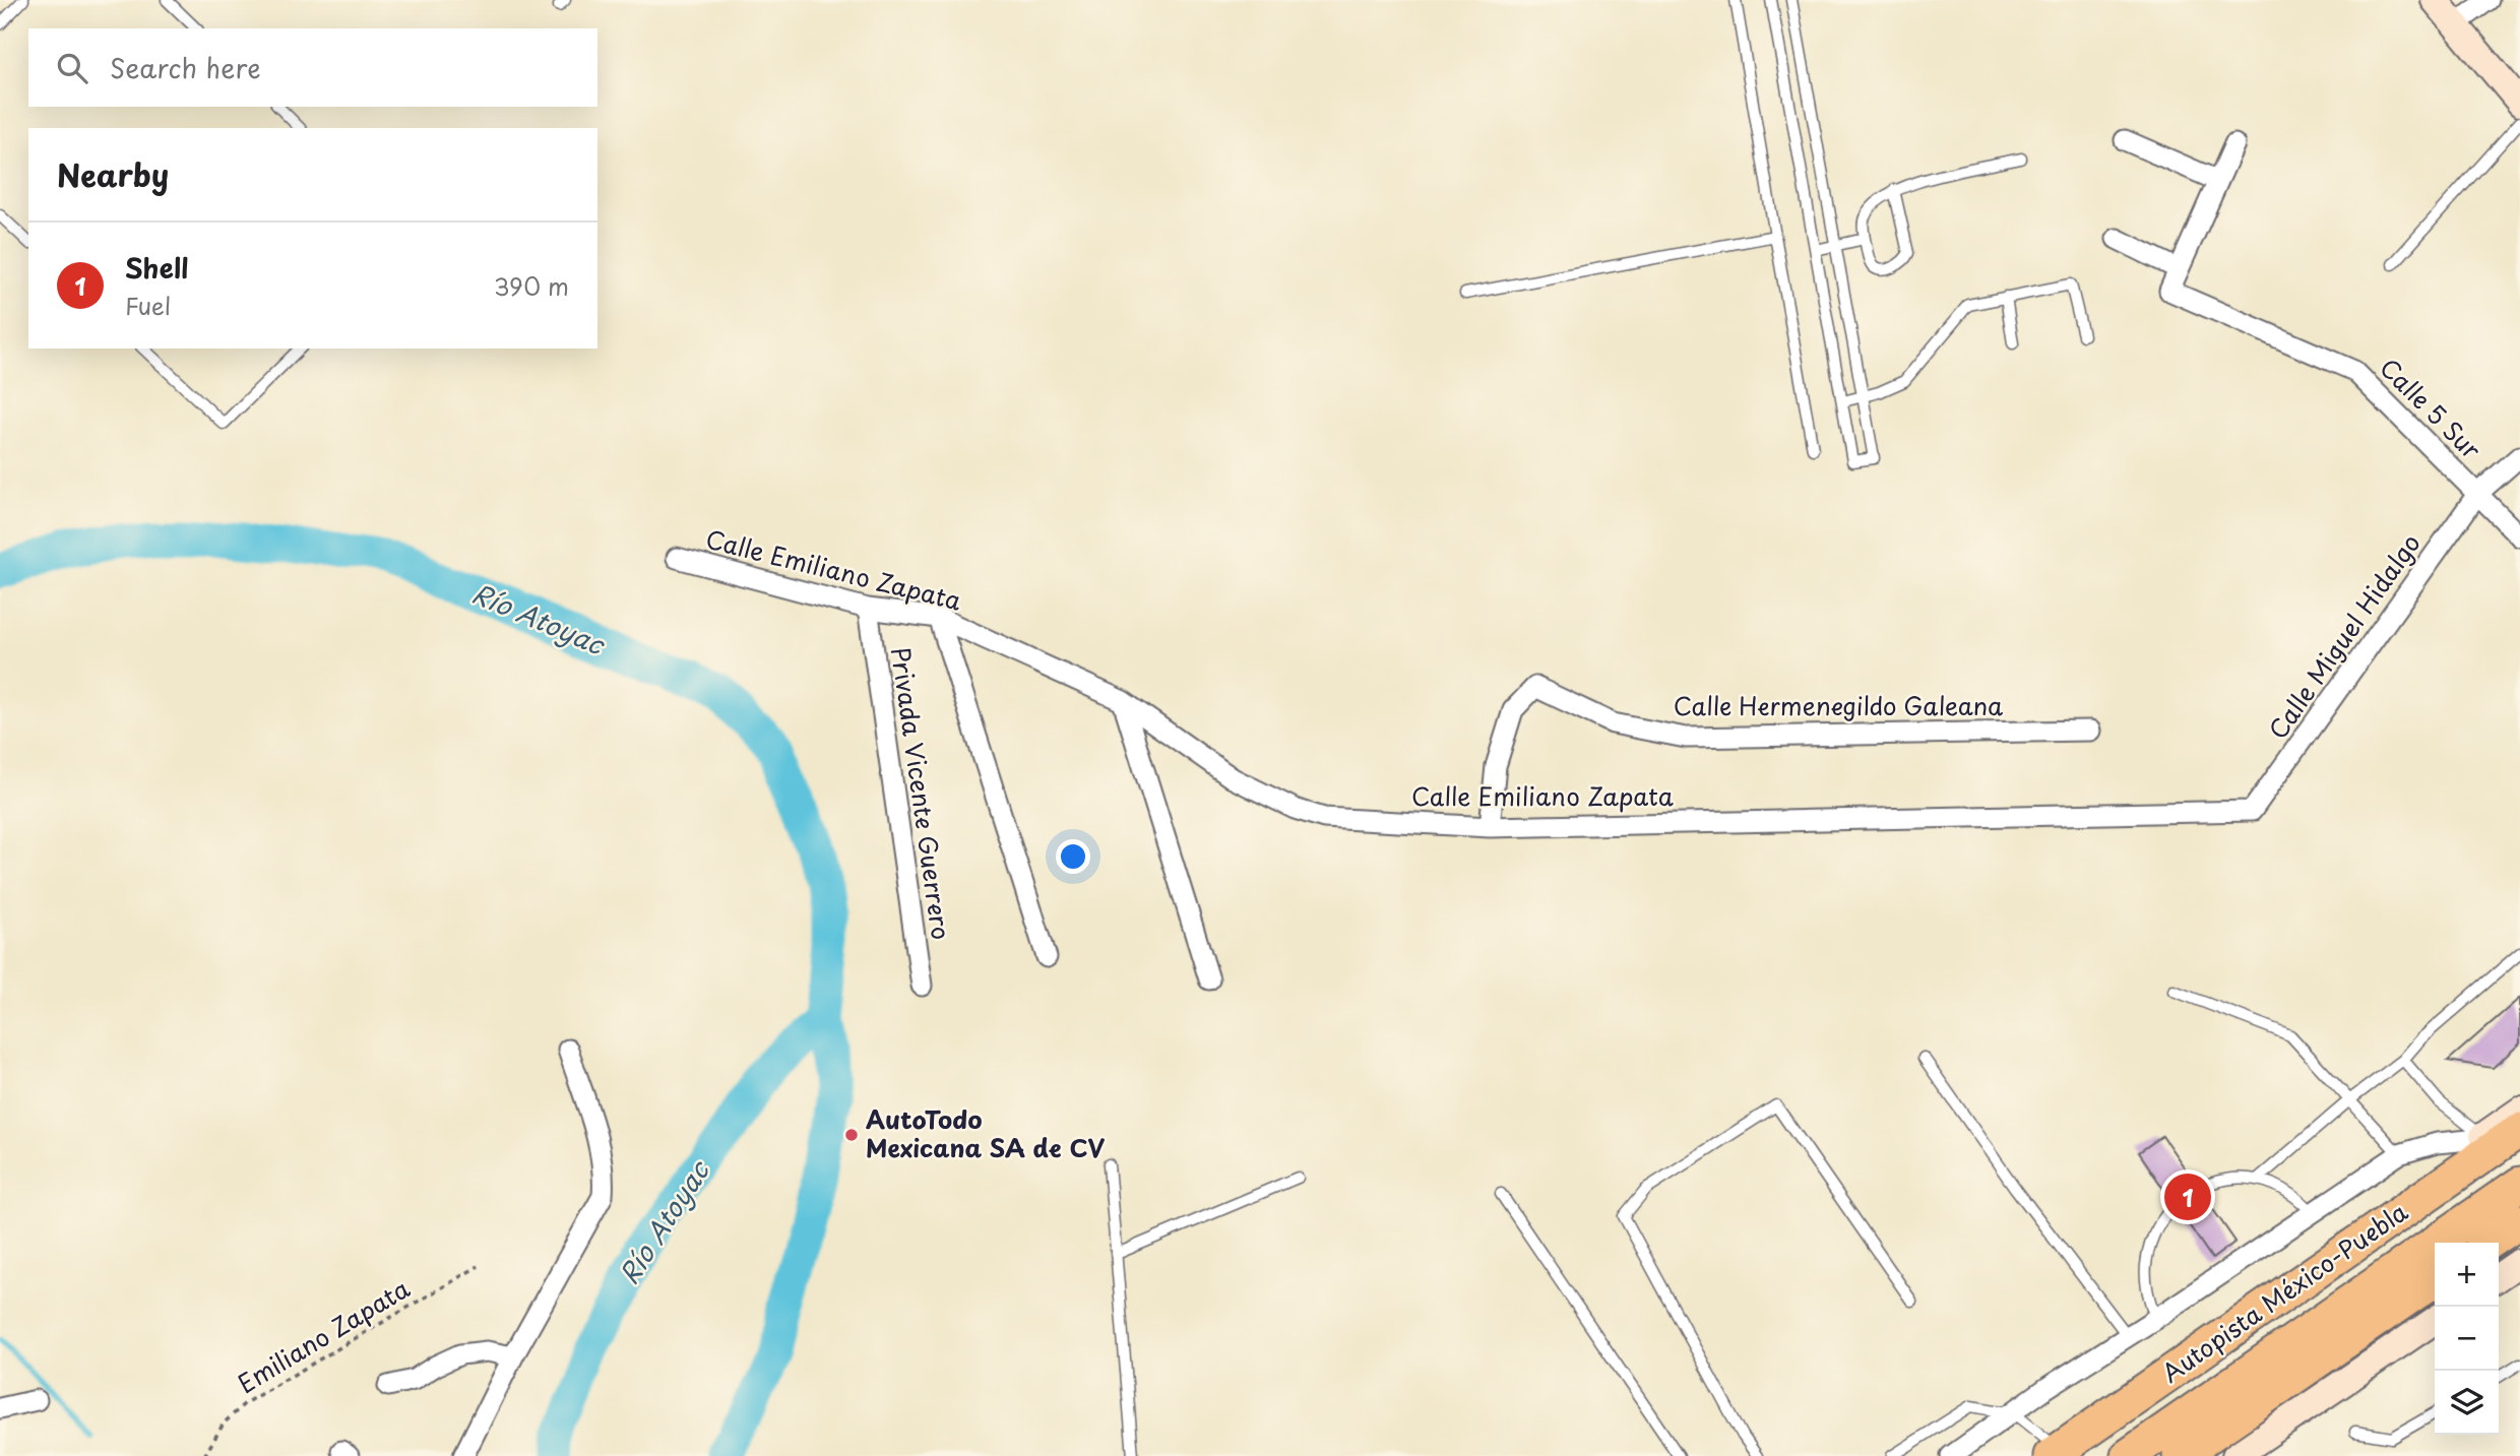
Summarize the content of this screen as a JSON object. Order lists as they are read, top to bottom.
{
  "streets": {
    "highway": ["Autopista México-Puebla"],
    "street": [
      "Calle 5 Sur",
      "Calle Emiliano Zapata",
      "Calle Miguel Hidalgo",
      "Calle Hermenegildo Galeana",
      "Privada Vicente Guerrero"
    ],
    "path": ["Emiliano Zapata"]
  },
  "crossings": [
    ["Calle 5 Sur", "Calle Miguel Hidalgo"],
    ["Calle Emiliano Zapata", "Calle Miguel Hidalgo"],
    ["Calle Emiliano Zapata", "Calle Hermenegildo Galeana"],
    ["Calle Emiliano Zapata", "Privada Vicente Guerrero"]
  ],
  "water": ["Río Atoyac"],
  "places": ["AutoTodo Mexicana SA de CV"],
  "page": {
    "search": "Search here",
    "heading": "Nearby",
    "list": [
      {
        "mark": "1",
        "name": "Shell",
        "note": "Fuel",
        "value": "390 m"
      }
    ],
    "pins": "1",
    "map_buttons": ["+", "−"]
  }
}
